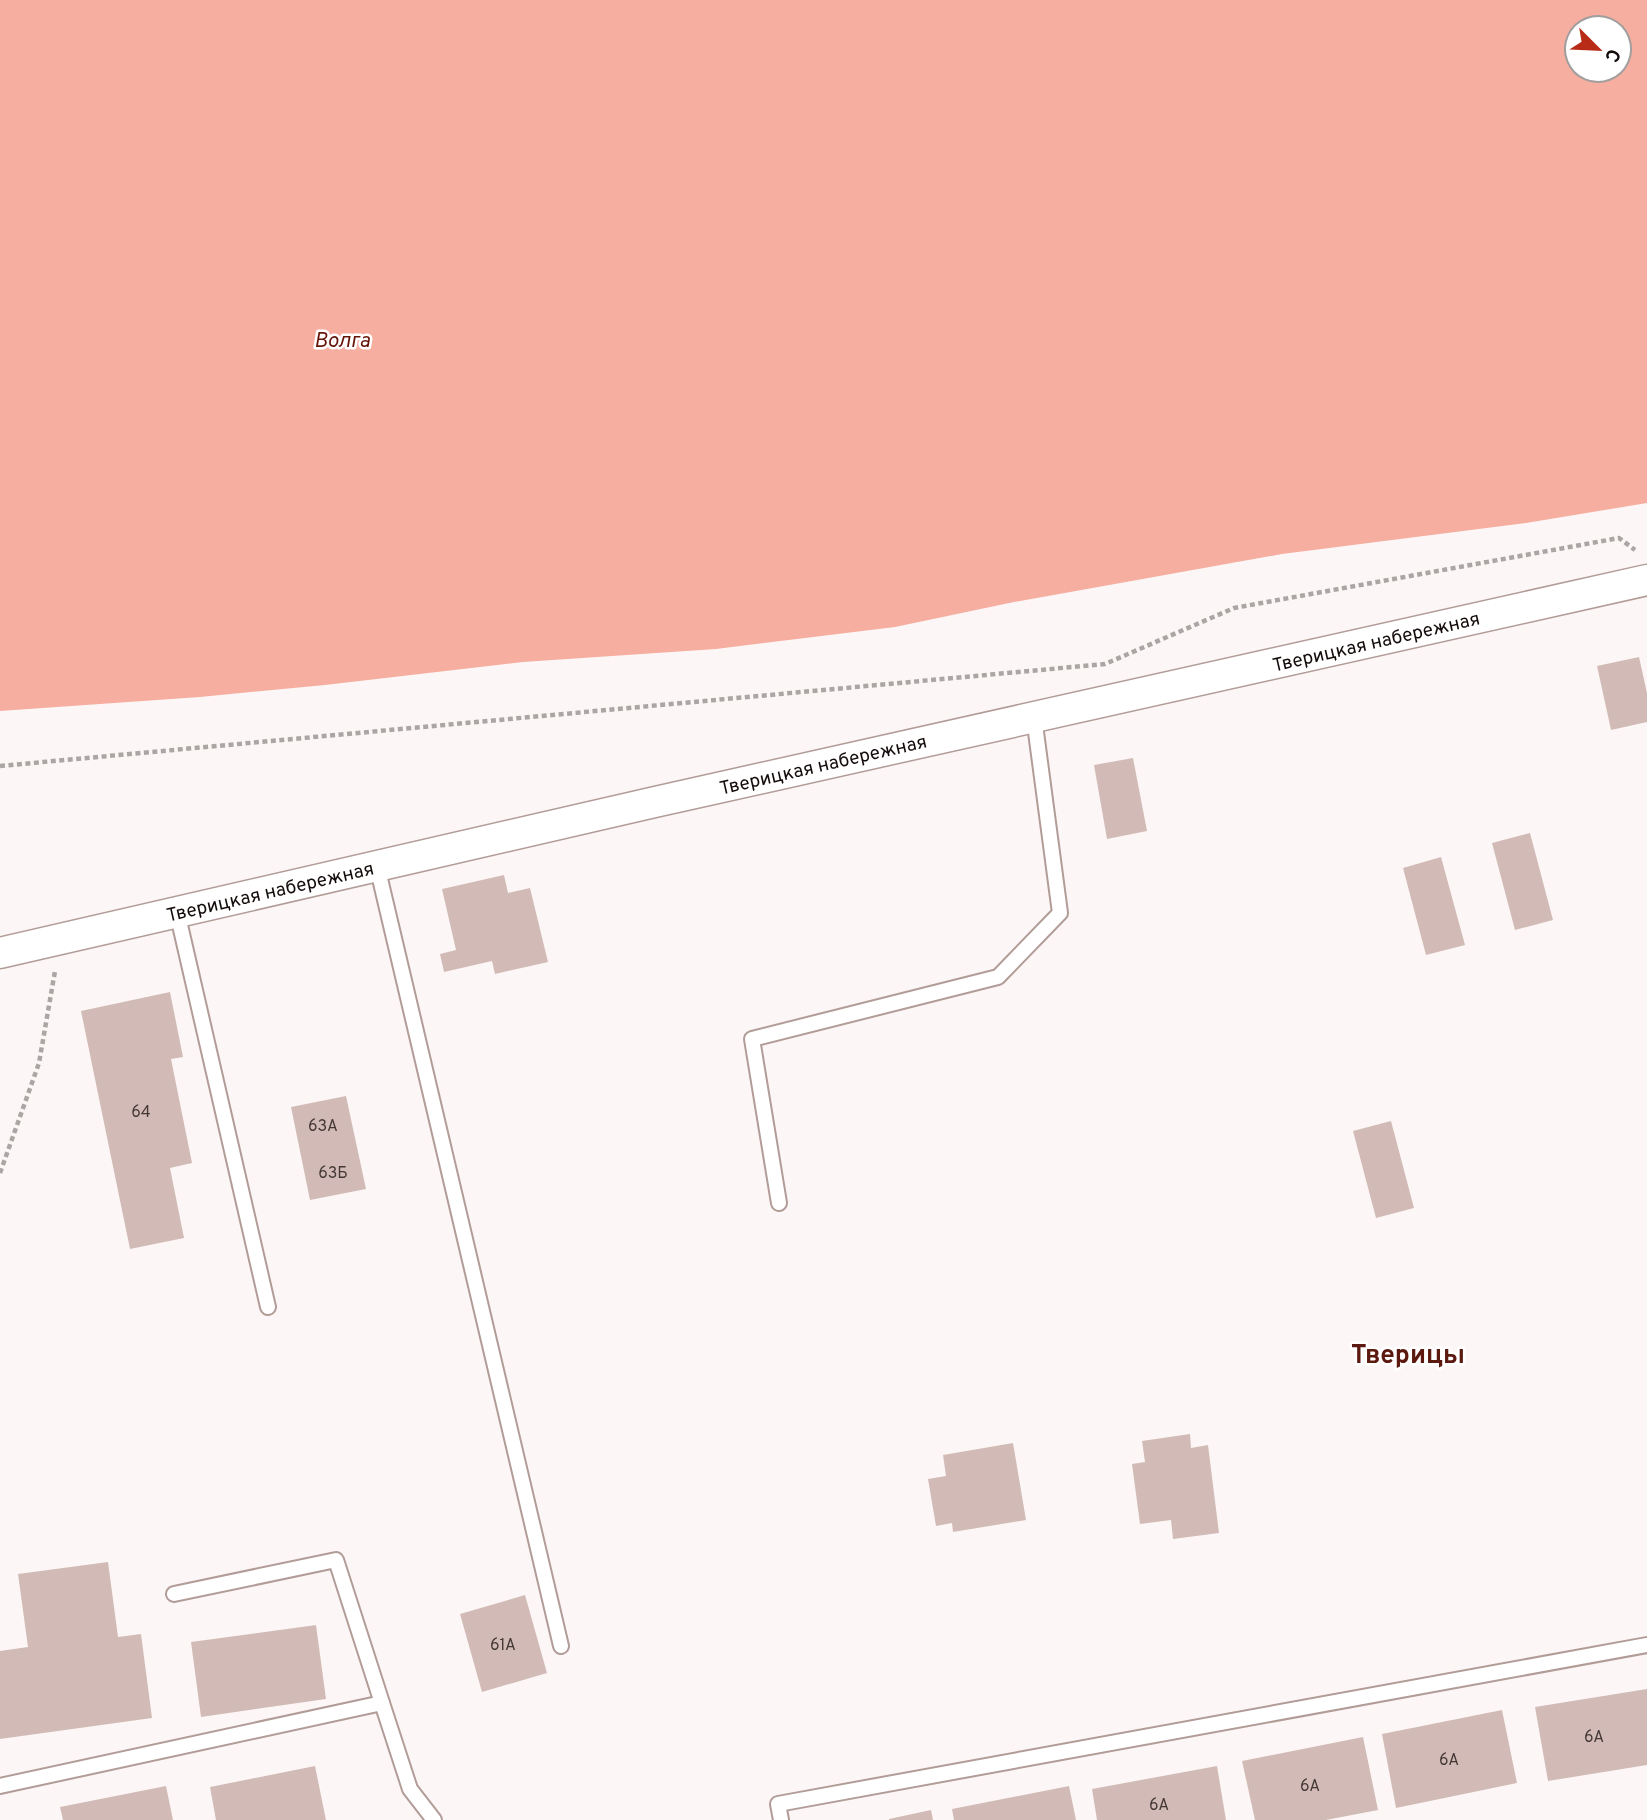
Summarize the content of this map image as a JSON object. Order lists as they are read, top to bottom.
{
  "streets": {
    "street": ["Тверицкая набережная"]
  },
  "districts": ["Тверицы"],
  "water": ["Волга"],
  "house_numbers": [
    "64",
    "63А",
    "63Б",
    "61А",
    "6А",
    "6А",
    "6А",
    "6А"
  ],
  "north": "bottom right"
}
